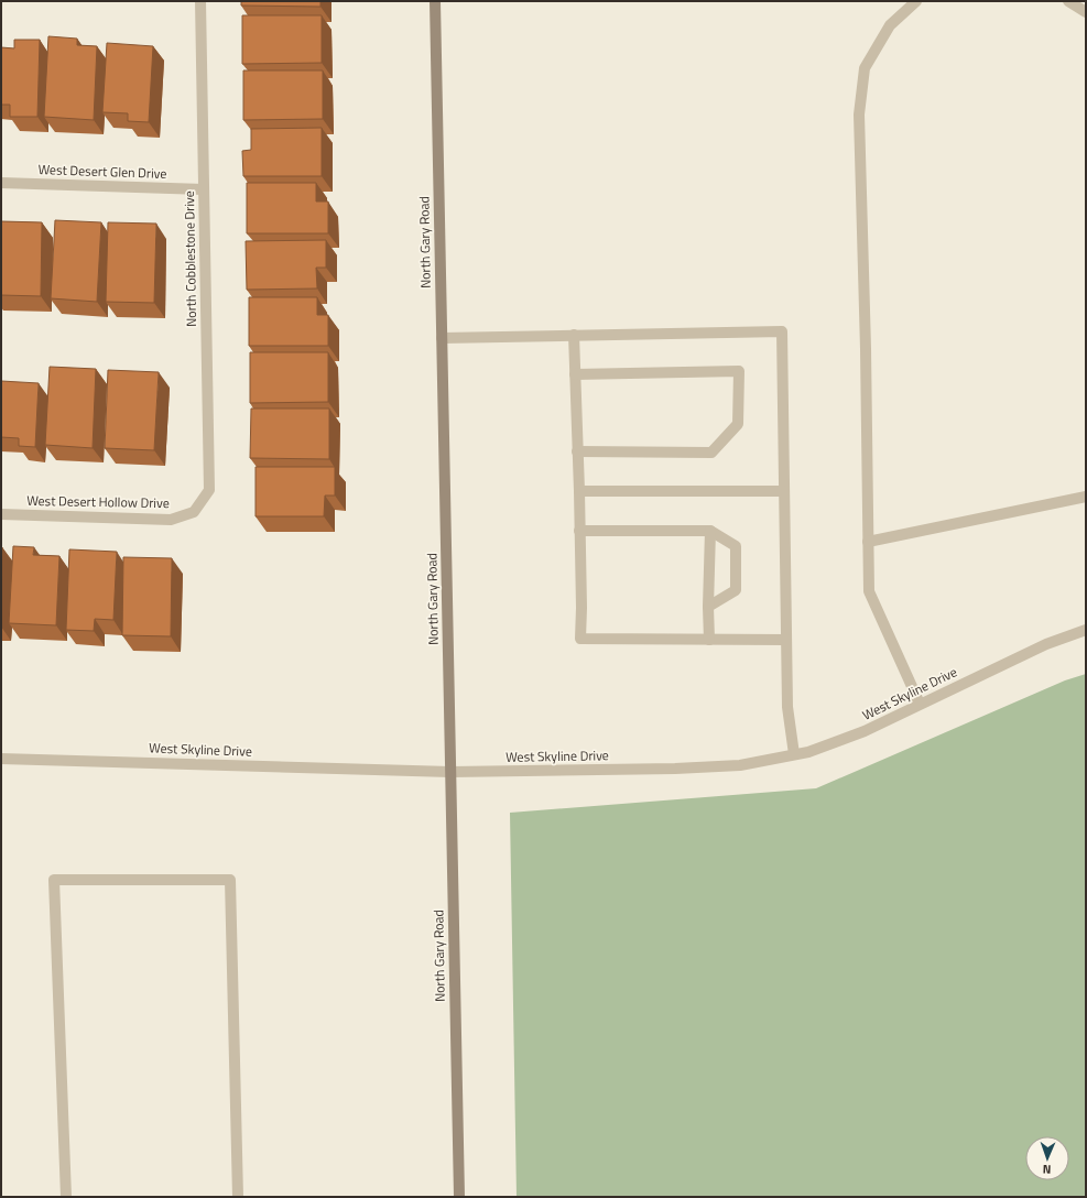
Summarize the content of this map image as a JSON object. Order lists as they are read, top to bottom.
{
  "streets": {
    "main road": ["North Gary Road"],
    "street": [
      "West Desert Glen Drive",
      "North Cobblestone Drive",
      "West Desert Hollow Drive",
      "West Skyline Drive"
    ]
  },
  "crossings": [
    ["West Desert Glen Drive", "North Cobblestone Drive"],
    ["North Gary Road", "West Skyline Drive"],
    ["North Cobblestone Drive", "West Desert Hollow Drive"]
  ],
  "north": "bottom"
}
